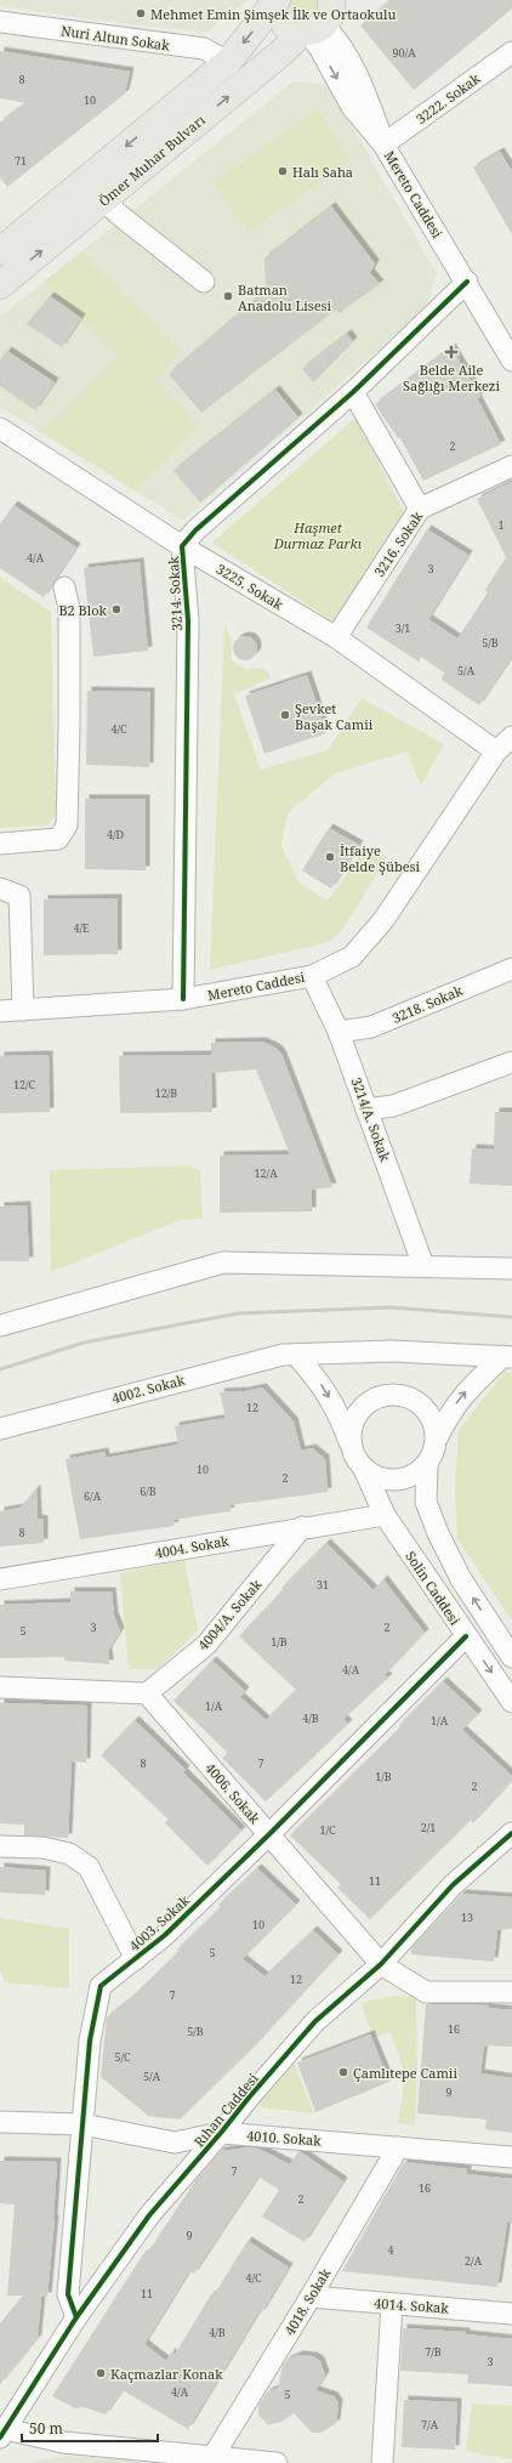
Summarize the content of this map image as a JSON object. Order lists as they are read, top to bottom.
{
  "streets": {
    "main road": ["Ömer Muhar Bulvarı"],
    "street": [
      "Nuri Altun Sokak",
      "3222. Sokak",
      "Mereto Caddesi",
      "3216. Sokak",
      "3225. Sokak",
      "3214. Sokak",
      "3218. Sokak",
      "3214/A. Sokak",
      "4002. Sokak",
      "4004. Sokak",
      "Solin Caddesi",
      "4004/A. Sokak",
      "4006. Sokak",
      "4003. Sokak",
      "Rıhan Caddesi",
      "4010. Sokak",
      "4018. Sokak",
      "4014. Sokak"
    ]
  },
  "crossings": [
    ["Nuri Altun Sokak", "Ömer Muhar Bulvarı"],
    ["3222. Sokak", "Mereto Caddesi"],
    ["Ömer Muhar Bulvarı", "Mereto Caddesi"],
    ["Mereto Caddesi", "3225. Sokak"],
    ["Mereto Caddesi", "3214. Sokak"],
    ["Mereto Caddesi", "3214/A. Sokak"],
    ["3216. Sokak", "3225. Sokak"],
    ["3225. Sokak", "3214. Sokak"],
    ["3218. Sokak", "3214/A. Sokak"],
    ["4004. Sokak", "Solin Caddesi"],
    ["4004. Sokak", "4004/A. Sokak"],
    ["Solin Caddesi", "4003. Sokak"],
    ["4004/A. Sokak", "4006. Sokak"],
    ["4006. Sokak", "4003. Sokak"],
    ["4006. Sokak", "Rıhan Caddesi"],
    ["4003. Sokak", "Rıhan Caddesi"],
    ["4003. Sokak", "4010. Sokak"],
    ["Rıhan Caddesi", "4010. Sokak"],
    ["4010. Sokak", "4018. Sokak"],
    ["4018. Sokak", "4014. Sokak"]
  ],
  "parks": ["Haşmet Durmaz Parkı"],
  "places": {
    "other": [
      "Mehmet Emin Şimşek İlk ve Ortaokulu",
      "Halı Saha",
      "Batman Anadolu Lisesi",
      "B2 Blok",
      "Şevket Başak Camii",
      "İtfaiye Belde Şübesi",
      "Çamlıtepe Camii",
      "Kaçmazlar Konak"
    ],
    "health": ["Belde Aile Sağlığı Merkezi"]
  },
  "house_numbers": [
    "90/A",
    "8",
    "10",
    "71",
    "2",
    "1",
    "4/A",
    "3",
    "3/1",
    "5/B",
    "5/A",
    "4/C",
    "4/D",
    "4/E",
    "12/C",
    "12/B",
    "12/A",
    "12",
    "10",
    "2",
    "6/B",
    "6/A",
    "8",
    "31",
    "3",
    "2",
    "5",
    "1/B",
    "4/A",
    "1/A",
    "4/B",
    "1/A",
    "8",
    "7",
    "1/B",
    "2",
    "2/1",
    "1/C",
    "11",
    "13",
    "10",
    "5",
    "12",
    "7",
    "16",
    "5/B",
    "5/C",
    "5/A",
    "9",
    "7",
    "16",
    "2",
    "9",
    "4",
    "2/A",
    "4/C",
    "11",
    "4/B",
    "7/B",
    "3",
    "4/A",
    "5",
    "7/A"
  ],
  "scale_bar": "50 m"
}
